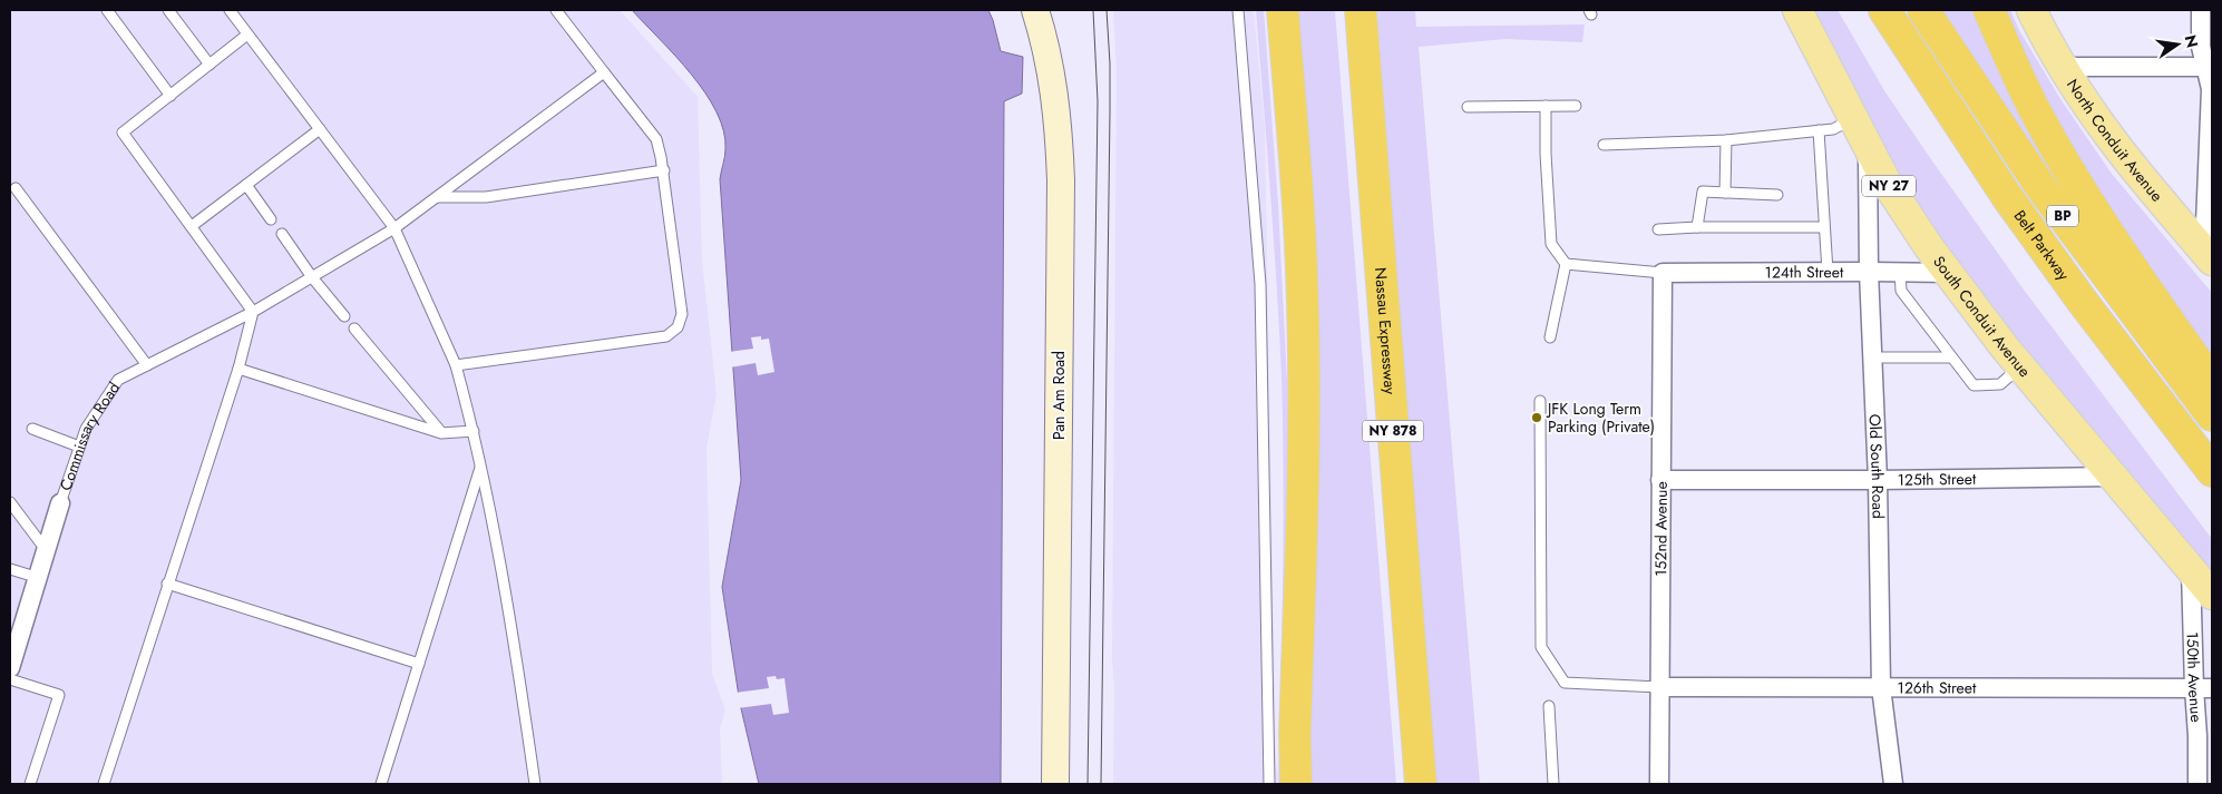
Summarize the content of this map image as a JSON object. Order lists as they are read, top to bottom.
{
  "streets": {
    "highway": [
      "BP",
      "Belt Parkway",
      "Nassau Expressway",
      "NY 878"
    ],
    "main road": ["North Conduit Avenue", "NY 27", "South Conduit Avenue"],
    "street": [
      "124th Street",
      "Pan Am Road",
      "Commissary Road",
      "Old South Road",
      "125th Street",
      "152nd Avenue",
      "150th Avenue",
      "126th Street"
    ]
  },
  "crossings": [
    ["124th Street", "South Conduit Avenue"],
    ["124th Street", "Old South Road"],
    ["124th Street", "152nd Avenue"],
    ["South Conduit Avenue", "Old South Road"],
    ["South Conduit Avenue", "125th Street"],
    ["South Conduit Avenue", "150th Avenue"],
    ["Old South Road", "125th Street"],
    ["Old South Road", "126th Street"],
    ["125th Street", "152nd Avenue"],
    ["152nd Avenue", "126th Street"],
    ["150th Avenue", "126th Street"]
  ],
  "places": ["JFK Long Term Parking (Private)"],
  "north": "right"
}
